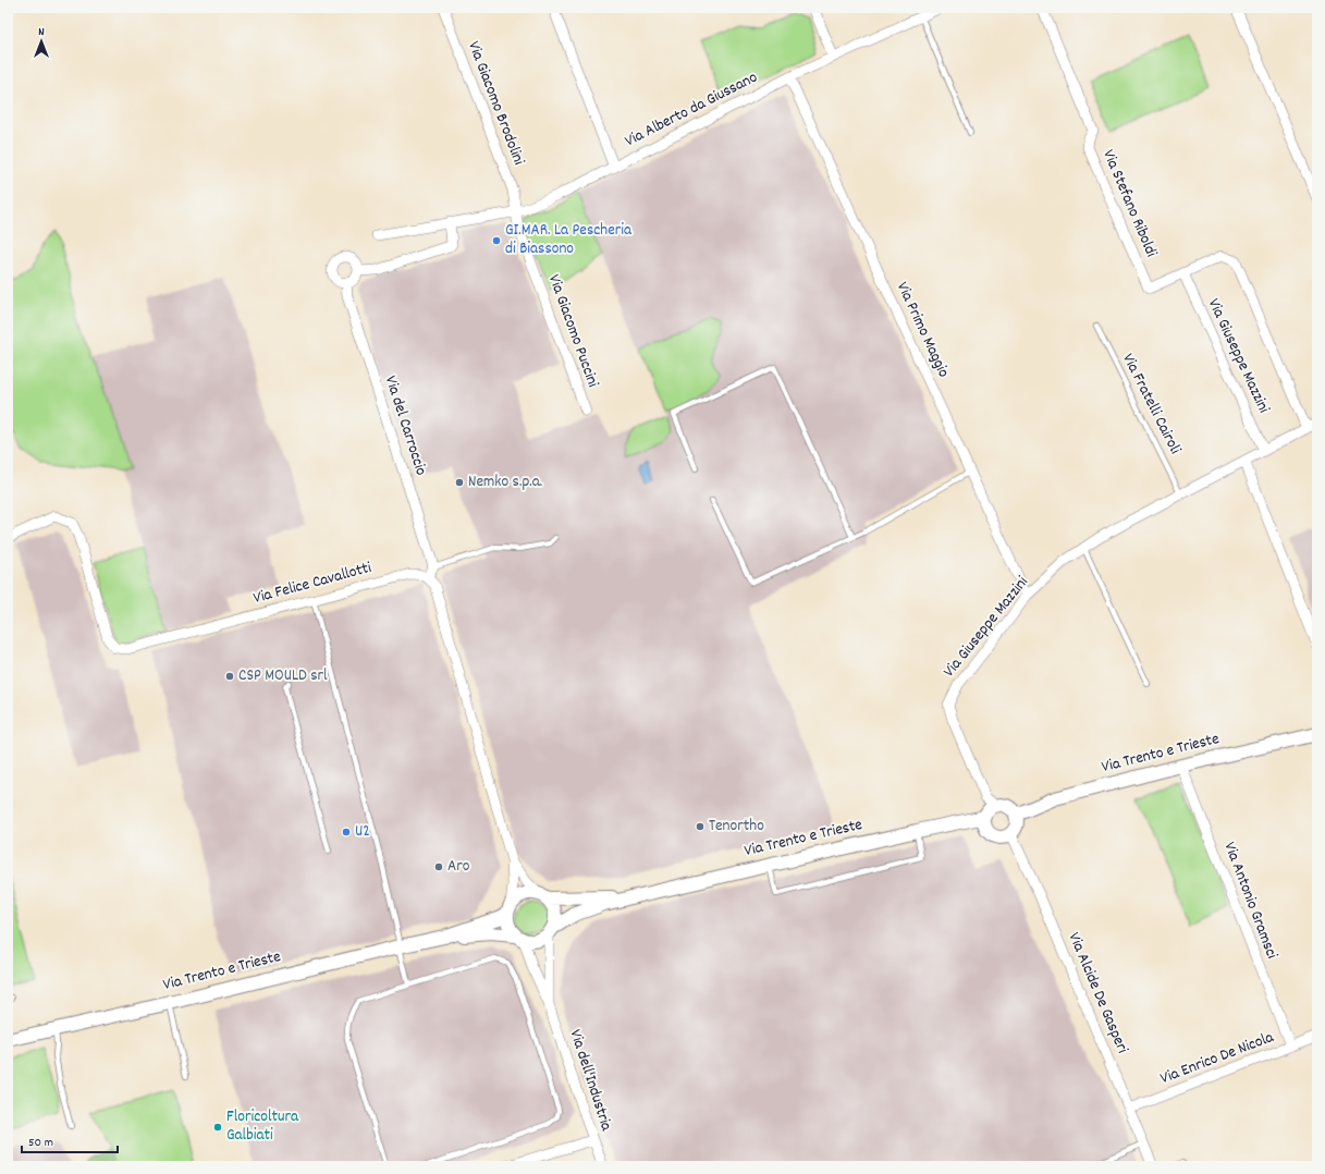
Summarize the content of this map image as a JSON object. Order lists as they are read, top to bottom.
{
  "streets": {
    "street": [
      "Via Giacomo Brodolini",
      "Via Alberto da Giussano",
      "Via Stefano Riboldi",
      "Via Primo Maggio",
      "Via Giacomo Puccini",
      "Via Giuseppe Mazzini",
      "Via del Carroccio",
      "Via Felice Cavallotti",
      "Via Trento e Trieste",
      "Via Antonio Gramsci",
      "Via Alcide De Gasperi",
      "Via Enrico De Nicola",
      "Via dell'Industria"
    ],
    "lane": ["Via Fratelli Cairoli"]
  },
  "crossings": [
    ["Via Giacomo Brodolini", "Via Alberto da Giussano"],
    ["Via Giacomo Brodolini", "Via Giacomo Puccini"],
    ["Via Alberto da Giussano", "Via Primo Maggio"],
    ["Via Alberto da Giussano", "Via Giacomo Puccini"],
    ["Via Stefano Riboldi", "Via Giuseppe Mazzini"],
    ["Via Primo Maggio", "Via Giuseppe Mazzini"],
    ["Via Giuseppe Mazzini", "Via Fratelli Cairoli"],
    ["Via Giuseppe Mazzini", "Via Trento e Trieste"],
    ["Via Giuseppe Mazzini", "Via Alcide De Gasperi"],
    ["Via Trento e Trieste", "Via Antonio Gramsci"],
    ["Via Trento e Trieste", "Via Alcide De Gasperi"],
    ["Via Trento e Trieste", "Via dell'Industria"],
    ["Via Antonio Gramsci", "Via Enrico De Nicola"],
    ["Via Alcide De Gasperi", "Via Enrico De Nicola"]
  ],
  "places": [
    "GI.MAR. La Pescheria di Biassono",
    "Nemko s.p.a.",
    "CSP MOULD srl",
    "Tenortho",
    "U2",
    "Aro",
    "Floricoltura Galbiati"
  ],
  "scale_bar": "50 m",
  "north": "top"
}
